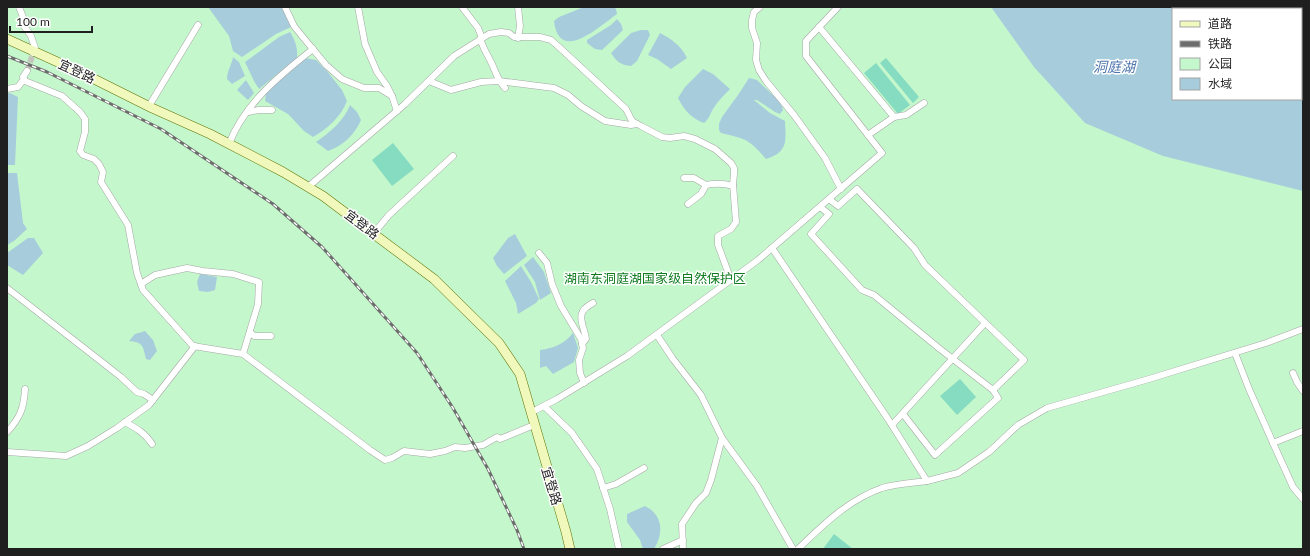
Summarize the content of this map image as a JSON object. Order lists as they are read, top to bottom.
{
  "streets": {
    "street": ["宜登路"]
  },
  "water": ["洞庭湖"],
  "parks": ["湖南东洞庭湖国家级自然保护区"],
  "legend": [
    "道路",
    "铁路",
    "公园",
    "水域"
  ],
  "scale_bar": "100 m"
}
